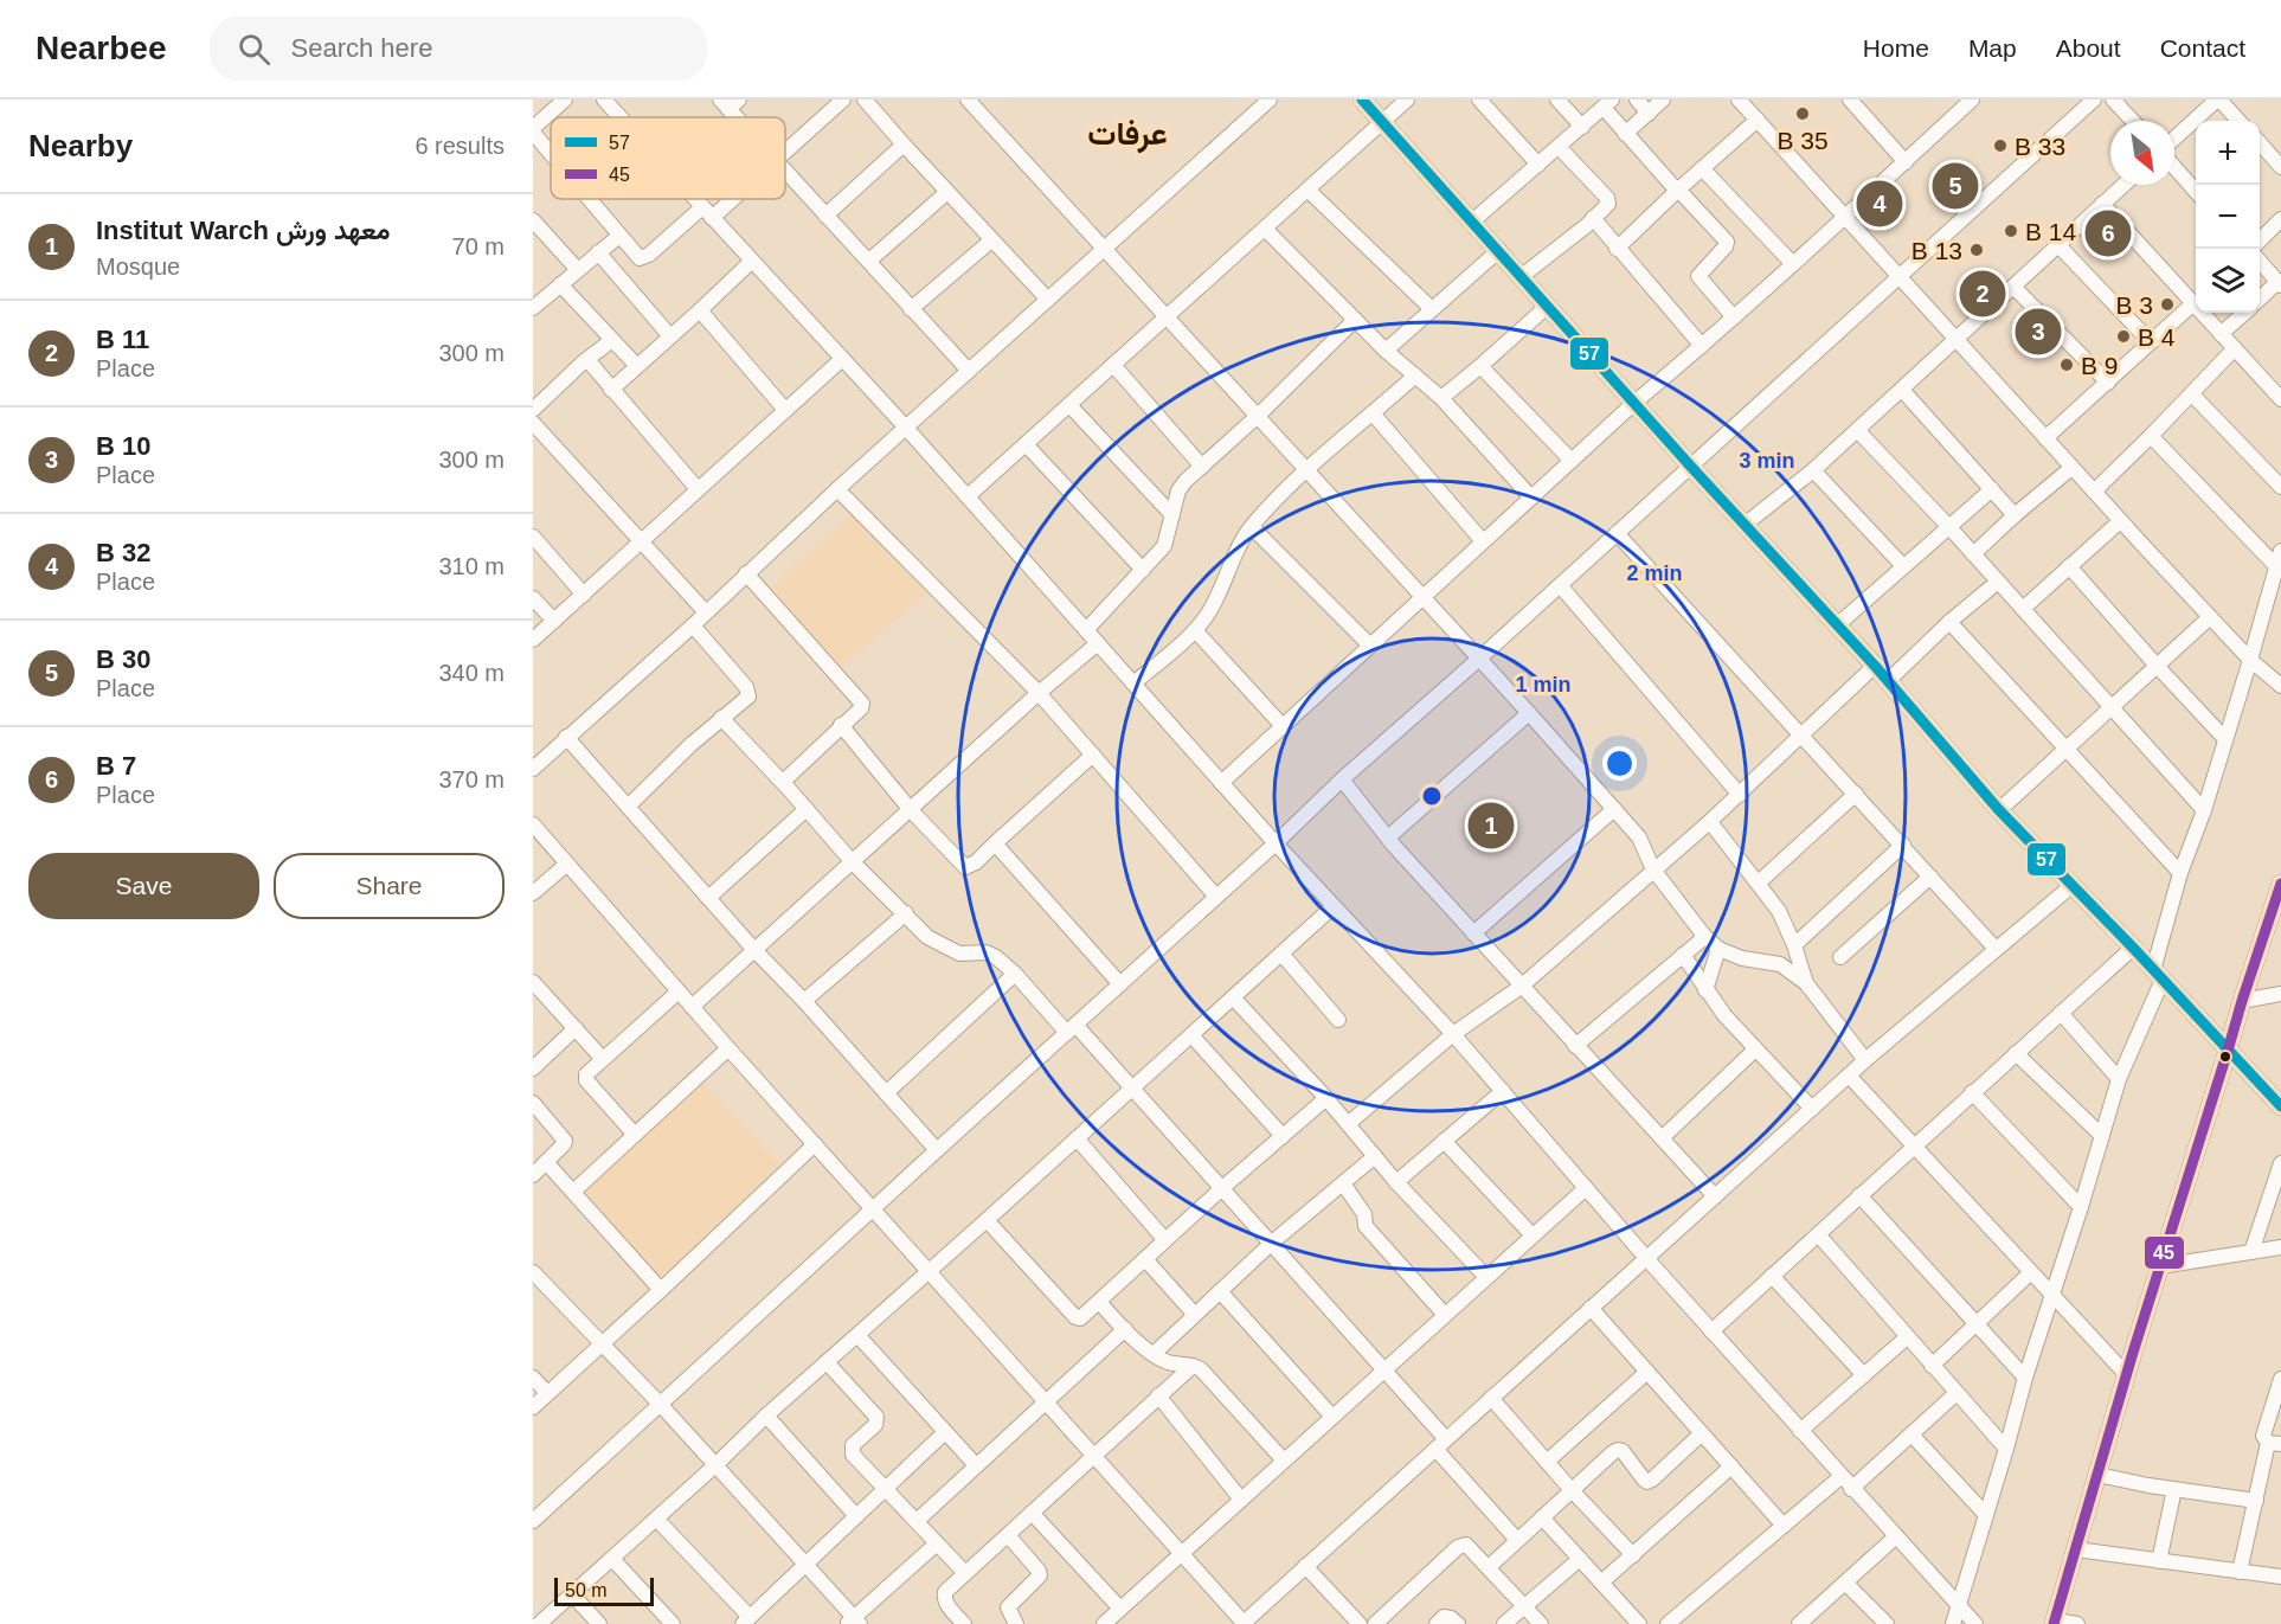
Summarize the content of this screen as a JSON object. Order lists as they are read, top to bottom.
{
  "districts": ["عرفات"],
  "places": [
    "B 35",
    "B 33",
    "B 14",
    "B 13",
    "B 3",
    "B 4",
    "B 9"
  ],
  "lines": ["transit line 57", "transit line 45"],
  "legend": ["57", "45"],
  "scale_bar": "50 m",
  "north": "bottom right",
  "page": {
    "header": "Nearbee",
    "search": "Search here",
    "nav": [
      "Home",
      "Map",
      "About",
      "Contact"
    ],
    "heading": ["Nearby", "6 results"],
    "map_buttons": ["+", "−"],
    "pins": [
      "5",
      "4",
      "6",
      "2",
      "3",
      "1"
    ],
    "list": [
      {
        "mark": "1",
        "name": "Institut Warch معهد ورش",
        "note": "Mosque",
        "value": "70 m"
      },
      {
        "mark": "2",
        "name": "B 11",
        "note": "Place",
        "value": "300 m"
      },
      {
        "mark": "3",
        "name": "B 10",
        "note": "Place",
        "value": "300 m"
      },
      {
        "mark": "4",
        "name": "B 32",
        "note": "Place",
        "value": "310 m"
      },
      {
        "mark": "5",
        "name": "B 30",
        "note": "Place",
        "value": "340 m"
      },
      {
        "mark": "6",
        "name": "B 7",
        "note": "Place",
        "value": "370 m"
      }
    ],
    "buttons": ["Save", "Share"],
    "scale": "50 m"
  },
  "rings": ["3 min", "2 min", "1 min"]
}
